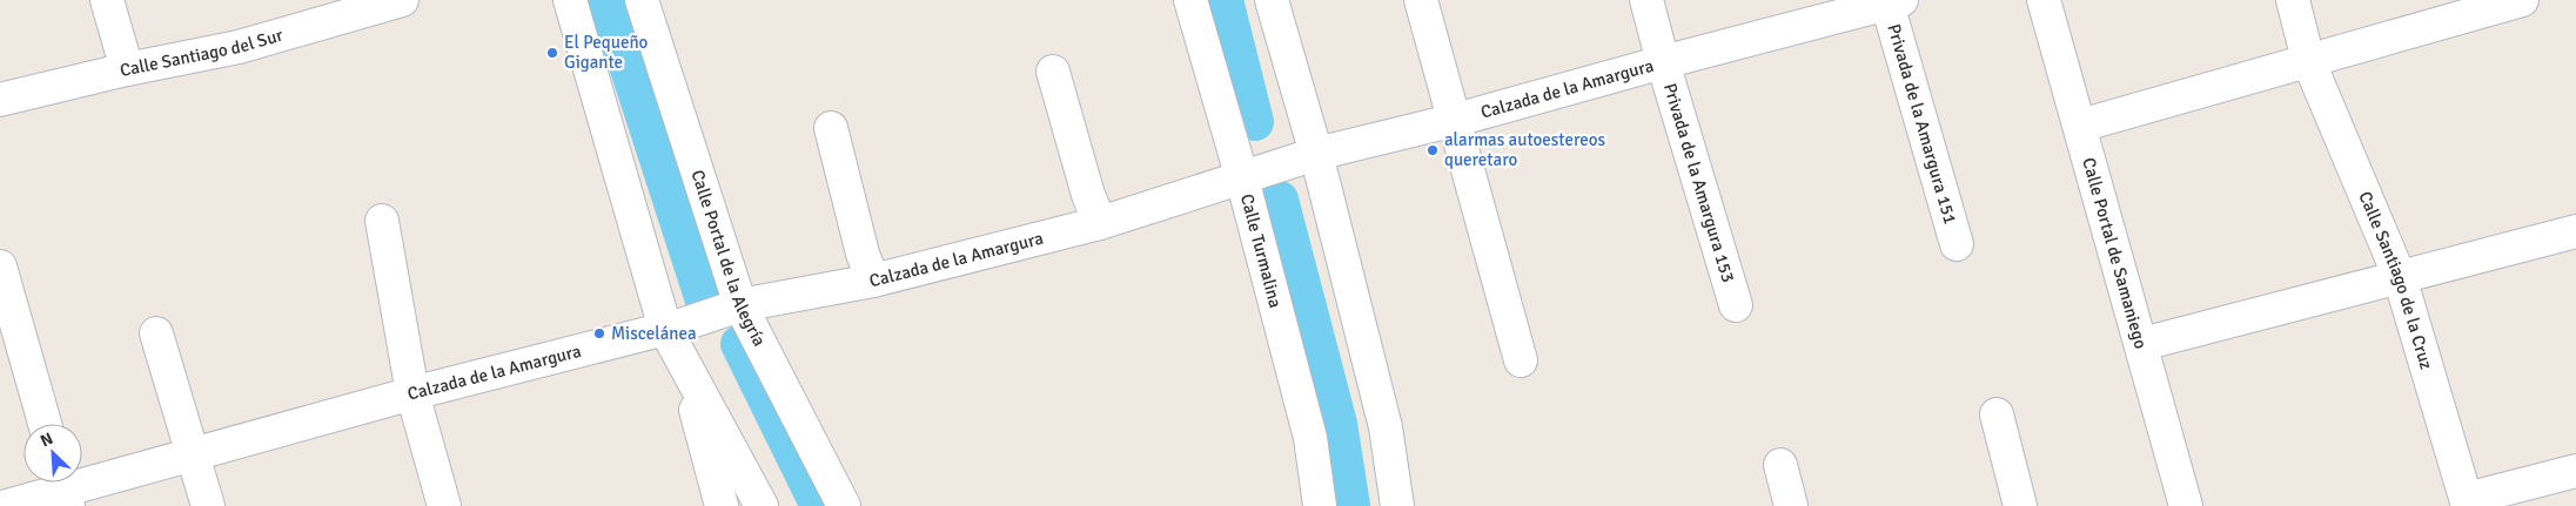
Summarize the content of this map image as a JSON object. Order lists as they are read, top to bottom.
{
  "streets": {
    "street": [
      "Calle Santiago del Sur",
      "Calzada de la Amargura",
      "Privada de la Amargura 151",
      "Privada de la Amargura 153",
      "Calle Turmalina",
      "Calle Portal de Samaniego",
      "Calle Portal de la Alegría",
      "Calle Santiago de la Cruz"
    ]
  },
  "crossings": [
    ["Calzada de la Amargura", "Privada de la Amargura 151"],
    ["Calzada de la Amargura", "Privada de la Amargura 153"],
    ["Calzada de la Amargura", "Calle Turmalina"],
    ["Calzada de la Amargura", "Calle Portal de la Alegría"]
  ],
  "places": ["El Pequeño Gigante", "alarmas autoestereos queretaro", "Miscelánea"],
  "north": "top left"
}
